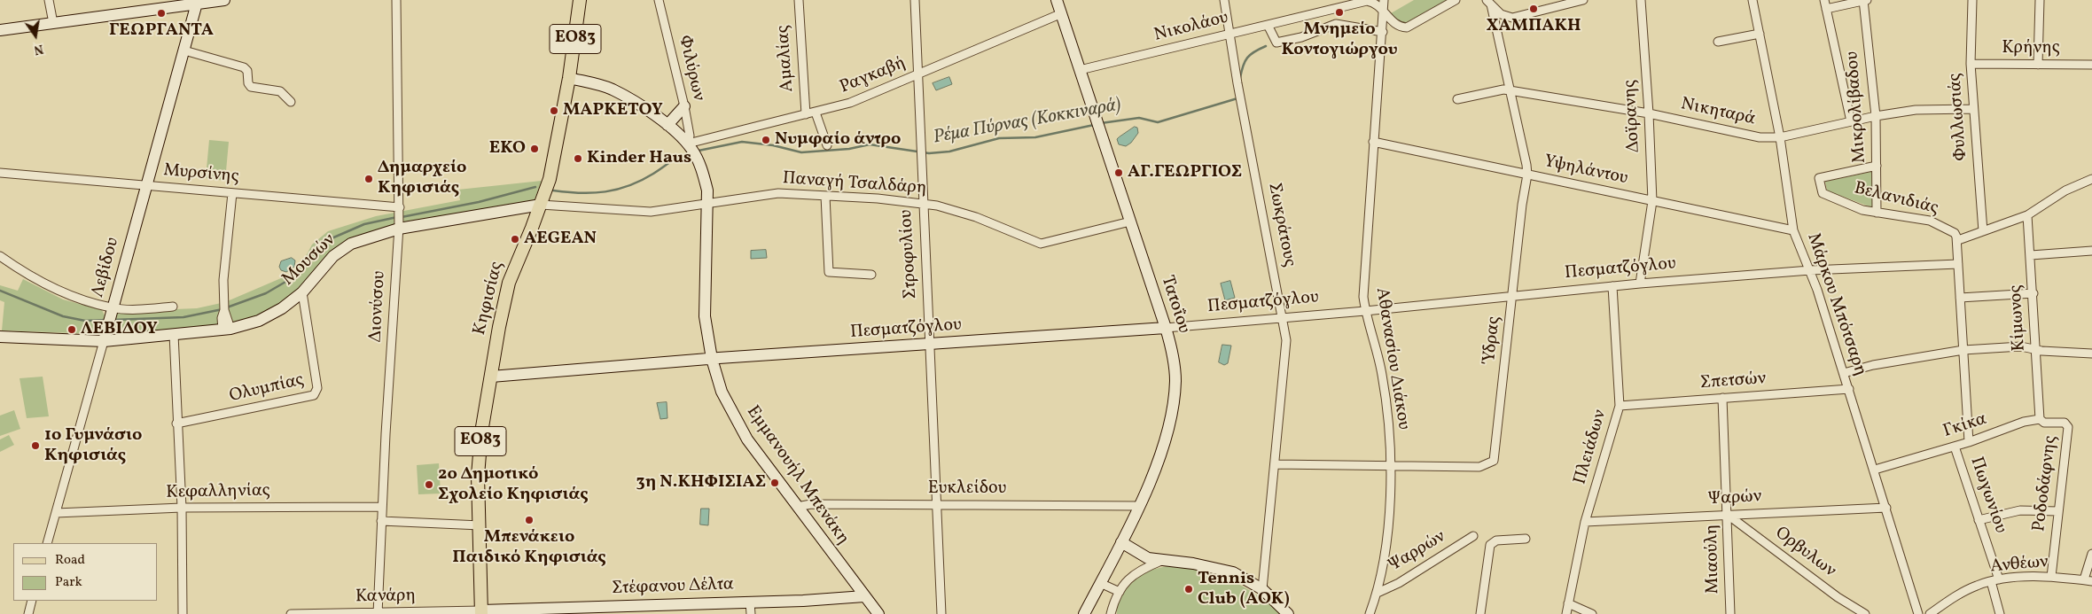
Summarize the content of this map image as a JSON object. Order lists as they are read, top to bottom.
{
  "streets": {
    "main road": ["ΕΟ83", "Κηφισίας"],
    "street": [
      "Νικολάου",
      "Κρήνης",
      "Αμαλίας",
      "Φιλύρων",
      "Ραγκαβή",
      "Μικρολίβαδου",
      "Νικηταρά",
      "Δοϊρανης",
      "Φυλλωσιάς",
      "Υψηλάντου",
      "Μυρσίνης",
      "Παναγή Τσαλδάρη",
      "Βελανιδιάς",
      "Σωκράτους",
      "Στροφυλίου",
      "Μουσών",
      "Λεβίδου",
      "Πεσματζόγλου",
      "Τατοΐου",
      "Μάρκου Μπότσαρη",
      "Διονύσου",
      "Κίμωνος",
      "Ύδρας",
      "Αθανασίου Διάκου",
      "Σπετσών",
      "Ολυμπίας",
      "Γκίκα",
      "Πλειάδων",
      "Εμμανουήλ Μπενάκη",
      "Ροδοδάφνης",
      "Ευκλείδου",
      "Κεφαλληνίας",
      "Πωγωνίου",
      "Ψαρών",
      "Ψαρρών",
      "Ορβυλων",
      "Μιαούλη",
      "Ανθέων",
      "Στέφανου Δέλτα",
      "Κανάρη"
    ]
  },
  "crossings": [
    ["Νικολάου", "Σωκράτους"],
    ["Νικολάου", "Τατοΐου"],
    ["Νικολάου", "Αθανασίου Διάκου"],
    ["Κρήνης", "Φυλλωσιάς"],
    ["Αμαλίας", "Ραγκαβή"],
    ["Φιλύρων", "Ραγκαβή"],
    ["Φιλύρων", "Εμμανουήλ Μπενάκη"],
    ["Ραγκαβή", "Στροφυλίου"],
    ["Ραγκαβή", "Τατοΐου"],
    ["Ραγκαβή", "Εμμανουήλ Μπενάκη"],
    ["Μικρολίβαδου", "Νικηταρά"],
    ["Μικρολίβαδου", "Βελανιδιάς"],
    ["Νικηταρά", "Δοϊρανης"],
    ["Νικηταρά", "Φυλλωσιάς"],
    ["Νικηταρά", "Μάρκου Μπότσαρη"],
    ["Νικηταρά", "Ύδρας"],
    ["Δοϊρανης", "Υψηλάντου"],
    ["Δοϊρανης", "Πεσματζόγλου"],
    ["Υψηλάντου", "Μάρκου Μπότσαρη"],
    ["Υψηλάντου", "Ύδρας"],
    ["Υψηλάντου", "Αθανασίου Διάκου"],
    ["Μυρσίνης", "Λεβίδου"],
    ["Μυρσίνης", "Διονύσου"],
    ["Παναγή Τσαλδάρη", "Στροφυλίου"],
    ["Παναγή Τσαλδάρη", "Μουσών"],
    ["Παναγή Τσαλδάρη", "Κηφισίας"],
    ["Παναγή Τσαλδάρη", "Τατοΐου"],
    ["Παναγή Τσαλδάρη", "Εμμανουήλ Μπενάκη"],
    ["Σωκράτους", "Πεσματζόγλου"],
    ["Σωκράτους", "Ύδρας"],
    ["Στροφυλίου", "Πεσματζόγλου"],
    ["Στροφυλίου", "Ευκλείδου"],
    ["Μουσών", "Λεβίδου"],
    ["Μουσών", "Κηφισίας"],
    ["Μουσών", "Διονύσου"],
    ["Μουσών", "Ολυμπίας"],
    ["Λεβίδου", "Κεφαλληνίας"],
    ["Πεσματζόγλου", "Κηφισίας"],
    ["Πεσματζόγλου", "Τατοΐου"],
    ["Πεσματζόγλου", "Μάρκου Μπότσαρη"],
    ["Πεσματζόγλου", "Ύδρας"],
    ["Πεσματζόγλου", "Αθανασίου Διάκου"],
    ["Πεσματζόγλου", "Πλειάδων"],
    ["Πεσματζόγλου", "Εμμανουήλ Μπενάκη"],
    ["Κηφισίας", "Εμμανουήλ Μπενάκη"],
    ["Κηφισίας", "Στέφανου Δέλτα"],
    ["Κηφισίας", "Κανάρη"],
    ["Τατοΐου", "Ευκλείδου"],
    ["Μάρκου Μπότσαρη", "Σπετσών"],
    ["Μάρκου Μπότσαρη", "Γκίκα"],
    ["Μάρκου Μπότσαρη", "Ψαρών"],
    ["Διονύσου", "Κεφαλληνίας"],
    ["Διονύσου", "Κανάρη"],
    ["Κίμωνος", "Γκίκα"],
    ["Ύδρας", "Αθανασίου Διάκου"],
    ["Αθανασίου Διάκου", "Ψαρρών"],
    ["Σπετσών", "Πλειάδων"],
    ["Σπετσών", "Μιαούλη"],
    ["Γκίκα", "Ροδοδάφνης"],
    ["Γκίκα", "Πωγωνίου"],
    ["Πλειάδων", "Ψαρών"],
    ["Εμμανουήλ Μπενάκη", "Ευκλείδου"],
    ["Εμμανουήλ Μπενάκη", "Στέφανου Δέλτα"],
    ["Ροδοδάφνης", "Ανθέων"],
    ["Πωγωνίου", "Ανθέων"],
    ["Ψαρών", "Ορβυλων"],
    ["Ψαρών", "Μιαούλη"],
    ["Ορβυλων", "Μιαούλη"],
    ["Στέφανου Δέλτα", "Κανάρη"]
  ],
  "water": ["Ρέμα Πύρνας (Κοκκιναρά)"],
  "places": [
    "ΧΑΜΠΑΚΗ",
    "Μνημείο Κοντογιώργου",
    "ΓΕΩΡΓΑΝΤΑ",
    "ΜΑΡΚΕΤΟΥ",
    "Νυμφαίο άντρο",
    "EKO",
    "Kinder Haus",
    "ΑΓ.ΓΕΩΡΓΙΟΣ",
    "Δημαρχείο Κηφισιάς",
    "AEGEAN",
    "ΛΕΒΙΔΟΥ",
    "1ο Γυμνάσιο Κηφισιάς",
    "3η Ν.ΚΗΦΙΣΙΑΣ",
    "2ο Δημοτικό Σχολείο Κηφισιάς",
    "Μπενάκειο Παιδικό Κηφισιάς",
    "Tennis Club (AOK)"
  ],
  "legend": ["Road", "Park"],
  "north": "bottom"
}
